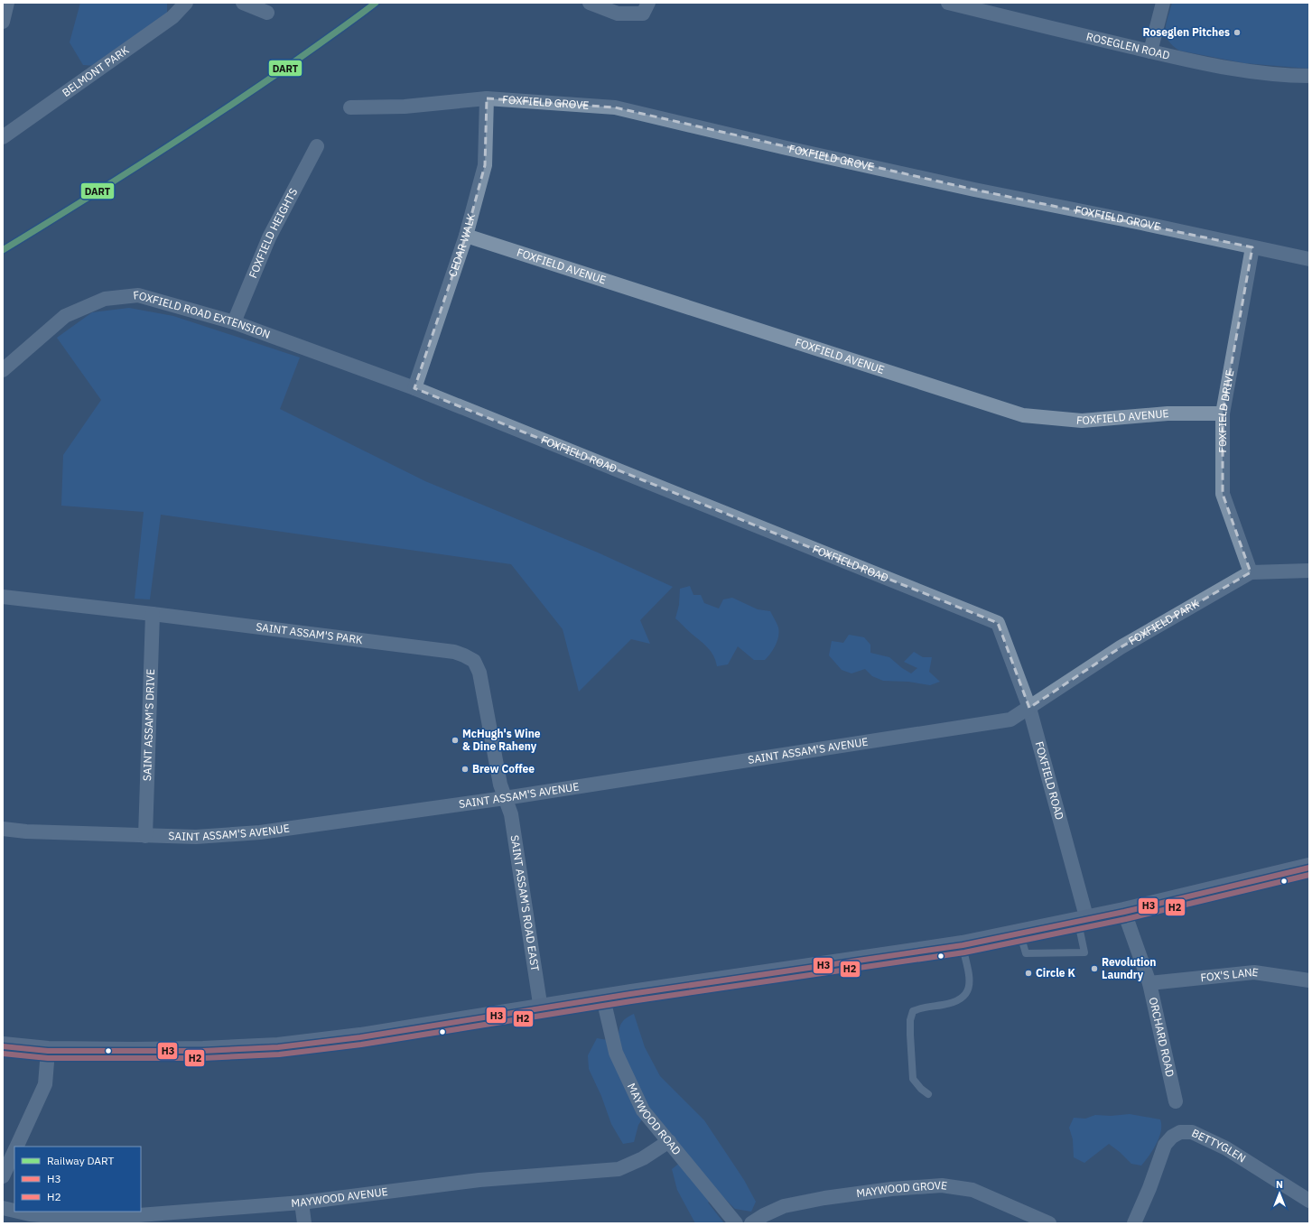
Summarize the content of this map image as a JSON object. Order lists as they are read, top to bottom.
{
  "streets": {
    "street": [
      "ROSEGLEN ROAD",
      "BELMONT PARK",
      "FOXFIELD GROVE",
      "FOXFIELD HEIGHTS",
      "CEDAR WALK",
      "FOXFIELD AVENUE",
      "FOXFIELD ROAD EXTENSION",
      "FOXFIELD DRIVE",
      "FOXFIELD ROAD",
      "FOXFIELD PARK",
      "SAINT ASSAM'S PARK",
      "SAINT ASSAM'S DRIVE",
      "SAINT ASSAM'S AVENUE",
      "SAINT ASSAM'S ROAD EAST",
      "FOX'S LANE",
      "ORCHARD ROAD",
      "MAYWOOD ROAD",
      "BETTYGLEN",
      "MAYWOOD GROVE",
      "MAYWOOD AVENUE"
    ]
  },
  "crossings": [
    ["FOXFIELD GROVE", "CEDAR WALK"],
    ["FOXFIELD GROVE", "FOXFIELD DRIVE"],
    ["FOXFIELD HEIGHTS", "FOXFIELD ROAD EXTENSION"],
    ["CEDAR WALK", "FOXFIELD AVENUE"],
    ["CEDAR WALK", "FOXFIELD ROAD EXTENSION"],
    ["CEDAR WALK", "FOXFIELD ROAD"],
    ["FOXFIELD AVENUE", "FOXFIELD DRIVE"],
    ["FOXFIELD ROAD EXTENSION", "FOXFIELD ROAD"],
    ["FOXFIELD DRIVE", "FOXFIELD PARK"],
    ["FOXFIELD ROAD", "FOXFIELD PARK"],
    ["FOXFIELD ROAD", "SAINT ASSAM'S AVENUE"],
    ["FOXFIELD PARK", "SAINT ASSAM'S AVENUE"],
    ["SAINT ASSAM'S PARK", "SAINT ASSAM'S DRIVE"],
    ["SAINT ASSAM'S PARK", "SAINT ASSAM'S AVENUE"],
    ["SAINT ASSAM'S PARK", "SAINT ASSAM'S ROAD EAST"],
    ["SAINT ASSAM'S DRIVE", "SAINT ASSAM'S AVENUE"],
    ["SAINT ASSAM'S AVENUE", "SAINT ASSAM'S ROAD EAST"],
    ["FOX'S LANE", "ORCHARD ROAD"],
    ["MAYWOOD ROAD", "MAYWOOD AVENUE"]
  ],
  "places": [
    "Roseglen Pitches",
    "McHugh's Wine & Dine Raheny",
    "Brew Coffee",
    "Revolution Laundry",
    "Circle K"
  ],
  "lines": ["rail line DART", "transit line H3", "transit line H2"],
  "legend": ["Railway DART", "H3", "H2"],
  "north": "top"
}
